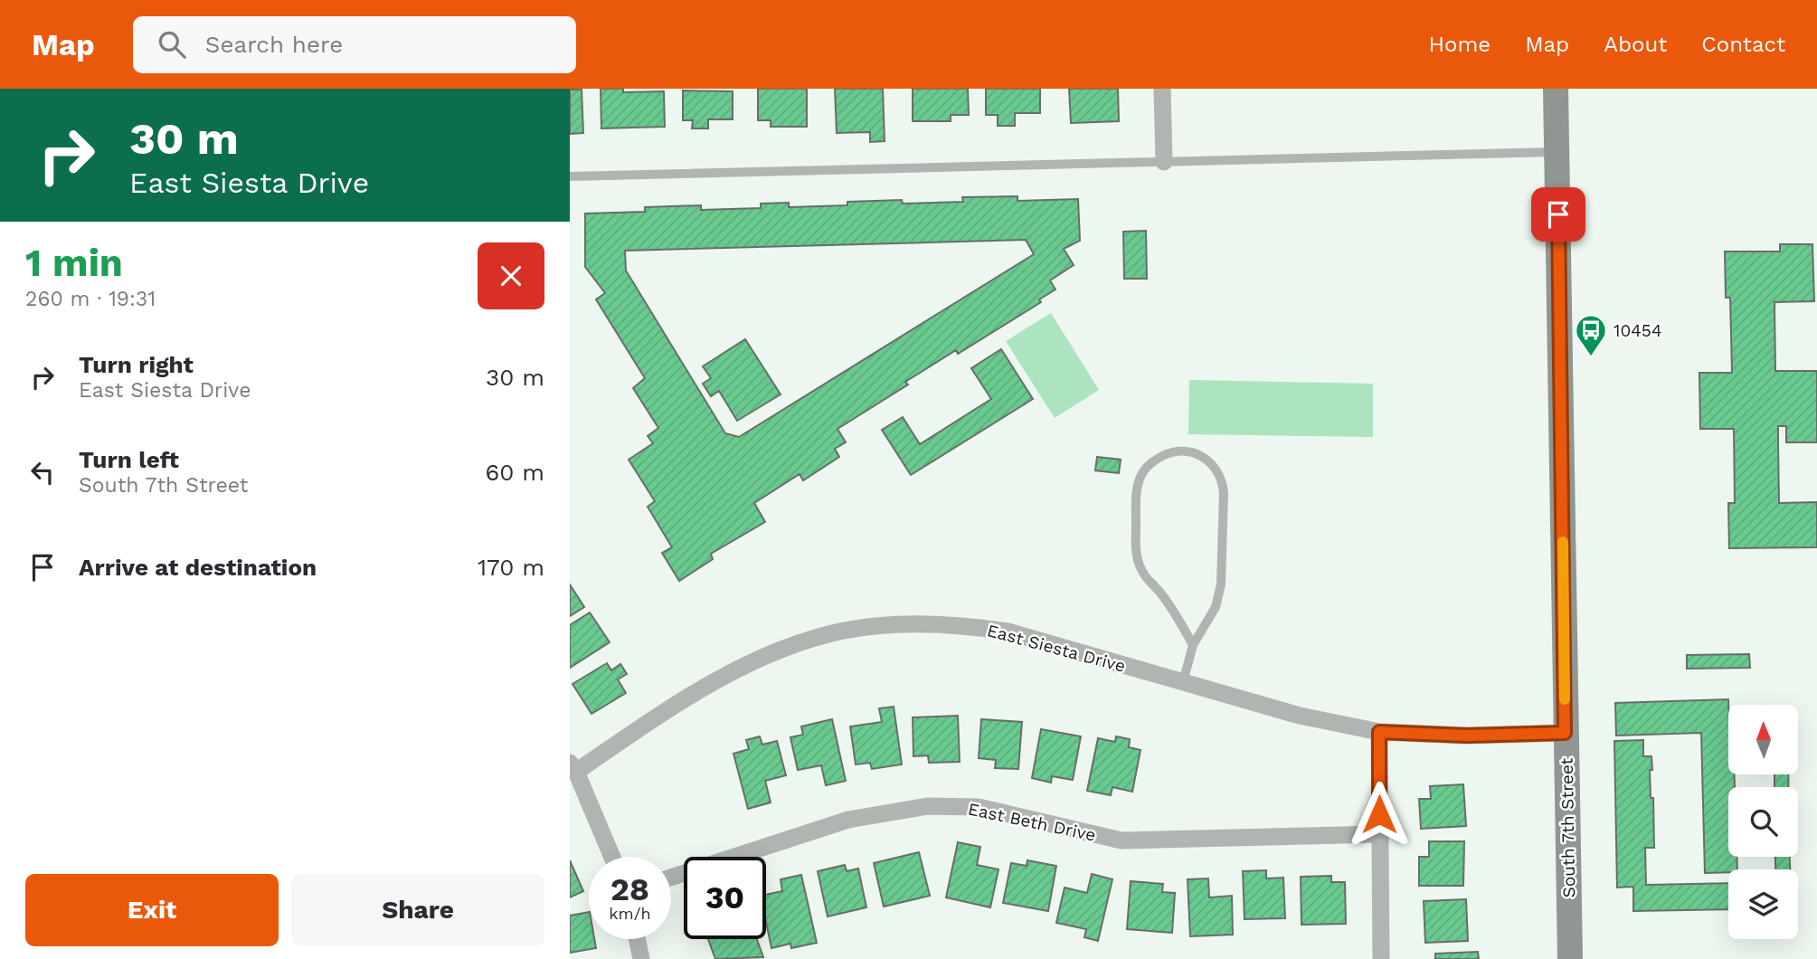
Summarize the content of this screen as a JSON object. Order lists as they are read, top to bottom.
{
  "streets": {
    "main road": ["South 7th Street"],
    "street": ["East Siesta Drive", "East Beth Drive"]
  },
  "crossings": [
    ["East Siesta Drive", "South 7th Street"]
  ],
  "places": {
    "bus stop": ["10454"]
  },
  "north": "top",
  "page": {
    "header": "Map",
    "search": "Search here",
    "nav": [
      "Home",
      "Map",
      "About",
      "Contact"
    ],
    "turn": ["30 m", "East Siesta Drive"],
    "heading": ["1 min", "260 m · 19:31"],
    "list": [
      {
        "name": "Turn right",
        "note": "East Siesta Drive",
        "value": "30 m"
      },
      {
        "name": "Turn left",
        "note": "South 7th Street",
        "value": "60 m"
      },
      {
        "name": "Arrive at destination",
        "value": "170 m"
      }
    ],
    "speed": "28 km/h",
    "limit": "30",
    "buttons": ["Exit", "Share"]
  }
}
